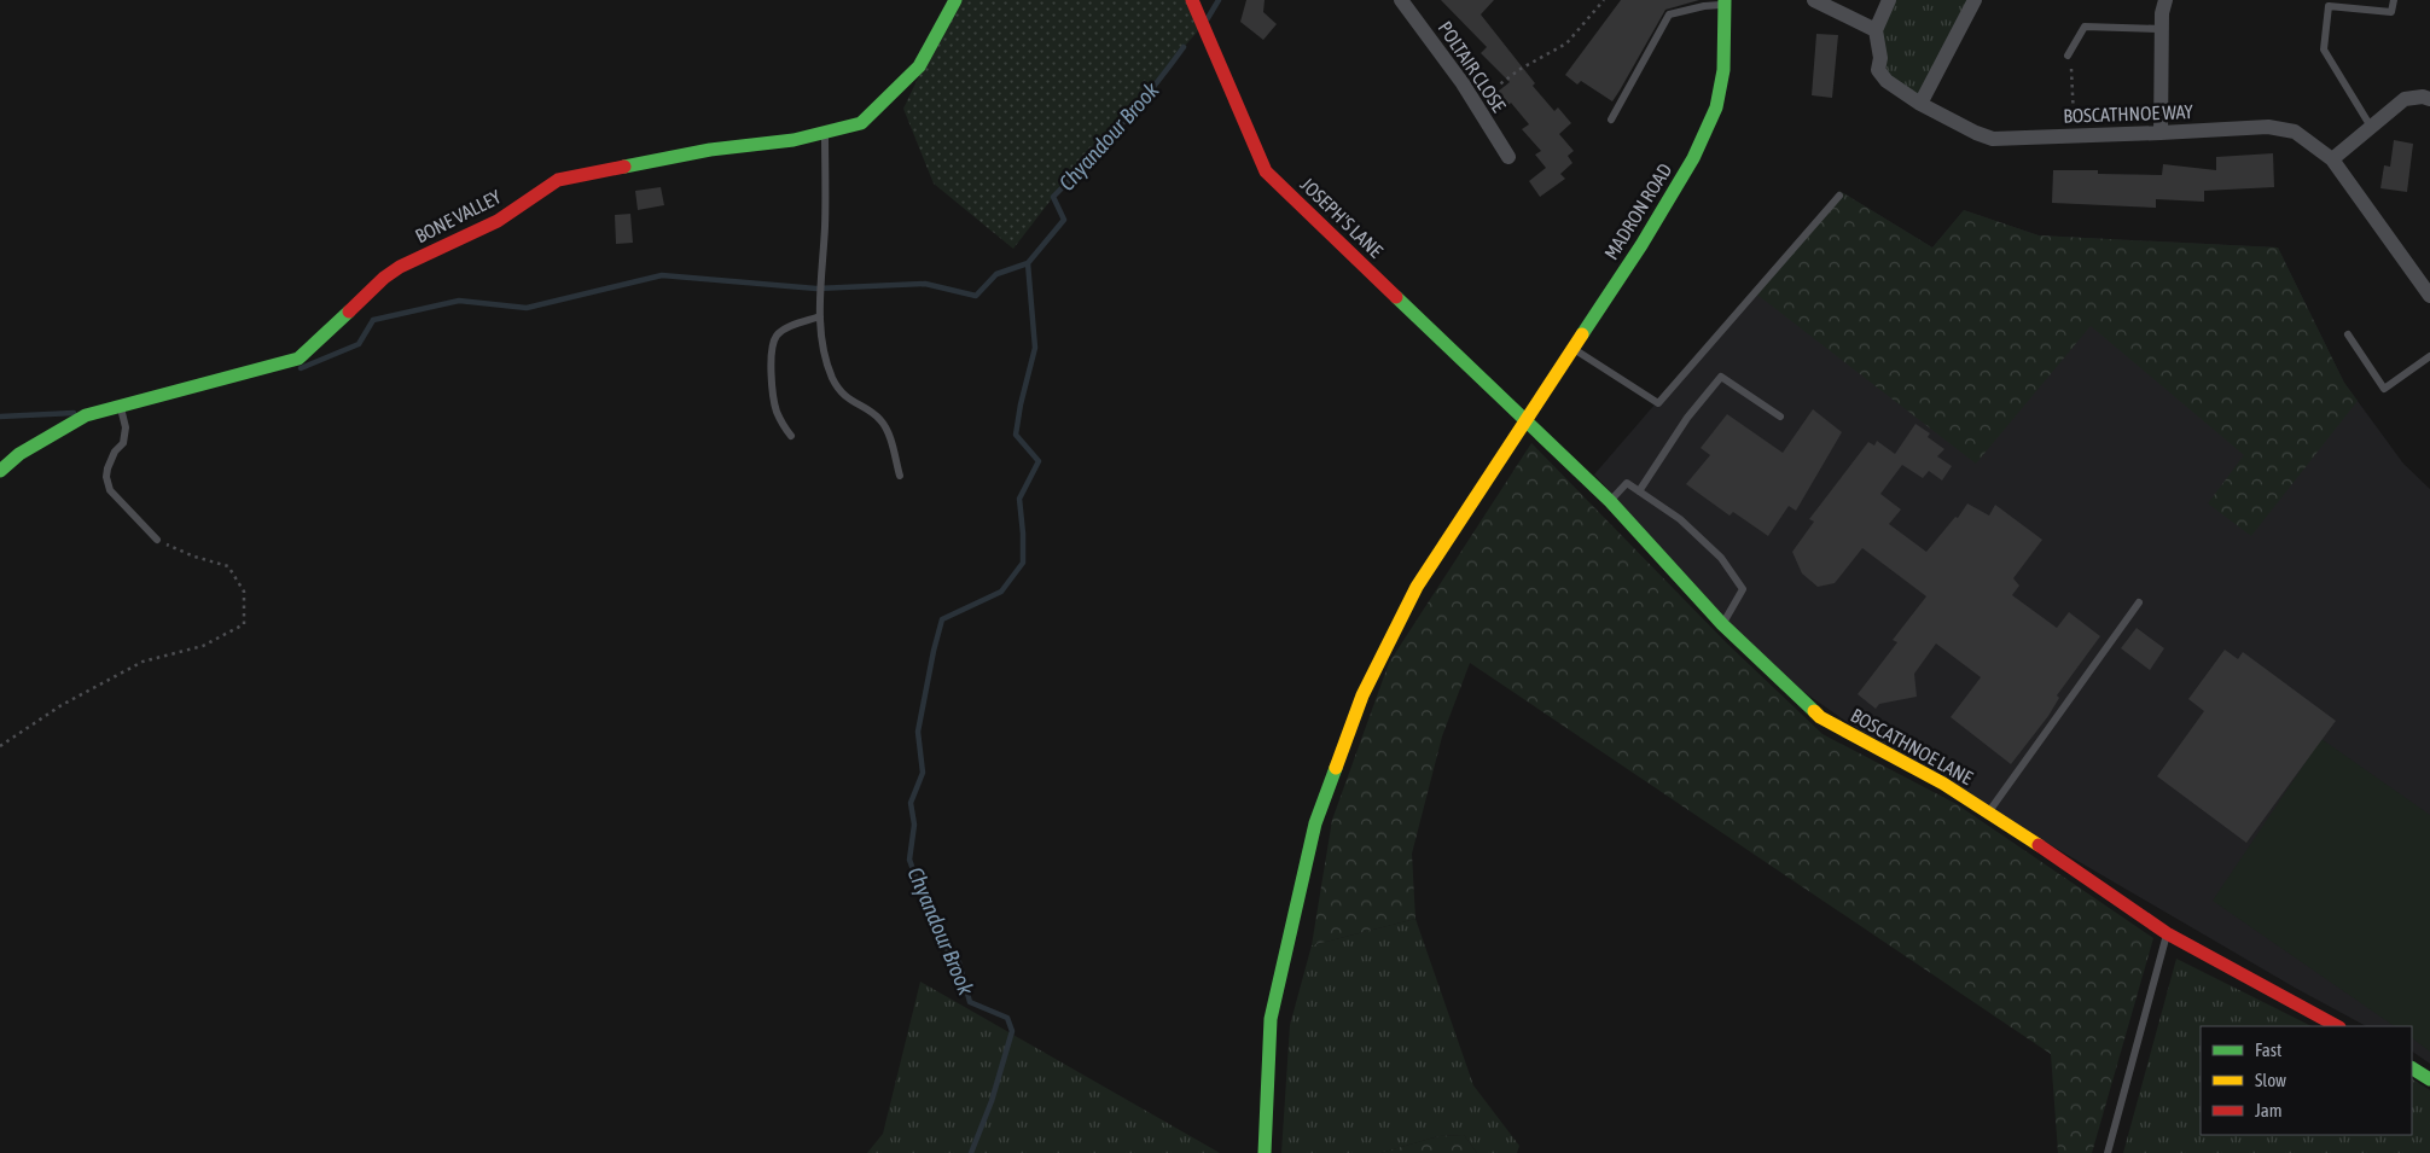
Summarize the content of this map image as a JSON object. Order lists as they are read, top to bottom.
{
  "streets": {
    "street": [
      "POLTAIR CLOSE",
      "BOSCATHNOE WAY",
      "MADRON ROAD",
      "BONE VALLEY",
      "JOSEPH'S LANE",
      "BOSCATHNOE LANE"
    ]
  },
  "crossings": [
    ["MADRON ROAD", "JOSEPH'S LANE"],
    ["MADRON ROAD", "BOSCATHNOE LANE"],
    ["JOSEPH'S LANE", "BOSCATHNOE LANE"]
  ],
  "water": ["Chyandour Brook"],
  "legend": ["Fast", "Slow", "Jam"]
}
